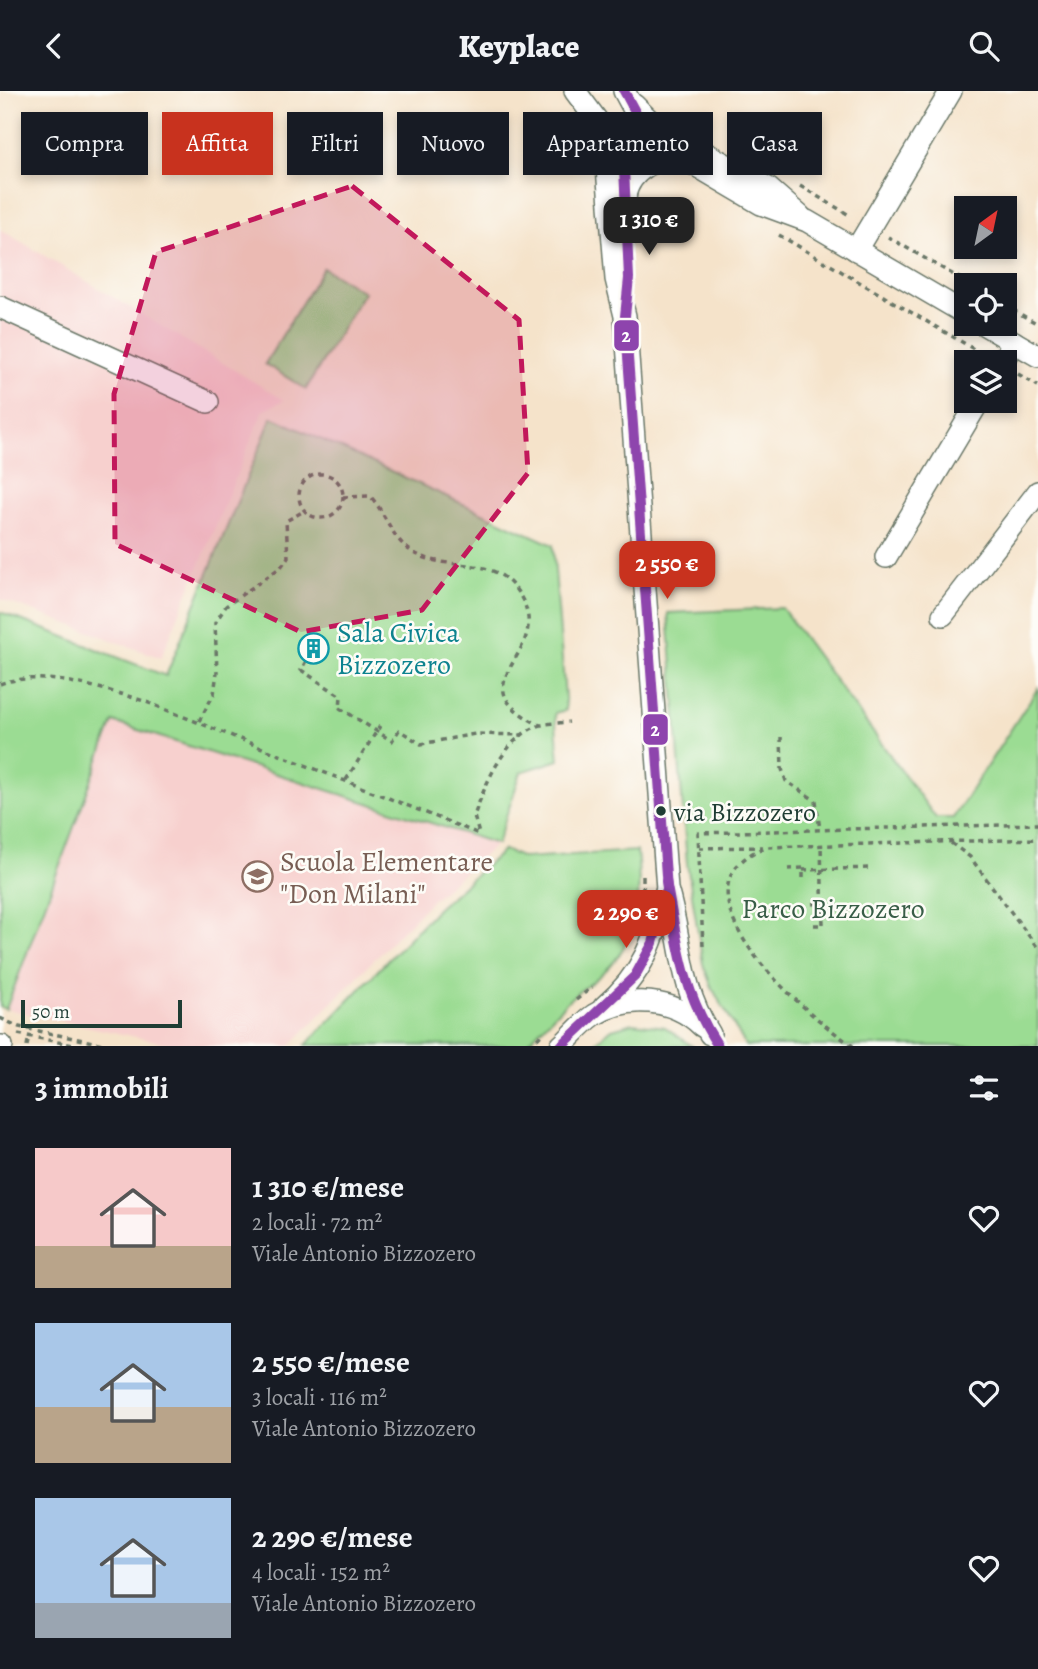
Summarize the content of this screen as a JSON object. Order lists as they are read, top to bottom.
{
  "parks": ["Parco Bizzozero"],
  "places": {
    "building": ["Sala Civica Bizzozero"],
    "other": ["via Bizzozero"],
    "school or university": ["Scuola Elementare \"Don Milani\""]
  },
  "lines": ["transit line 2"],
  "scale_bar": "50 m",
  "north": "top right",
  "page": {
    "header": "Keyplace",
    "chip": [
      "Compra",
      "Affitta",
      "Filtri",
      "Nuovo",
      "Appartamento",
      "Casa"
    ],
    "price": ["1 310 €", "2 550 €", "2 290 €"],
    "scale": "50 m",
    "heading": "3 immobili",
    "list": [
      {
        "name": "1 310 €/mese",
        "note": "2 locali · 72 m² · Viale Antonio Bizzozero"
      },
      {
        "name": "2 550 €/mese",
        "note": "3 locali · 116 m² · Viale Antonio Bizzozero"
      },
      {
        "name": "2 290 €/mese",
        "note": "4 locali · 152 m² · Viale Antonio Bizzozero"
      }
    ]
  }
}
